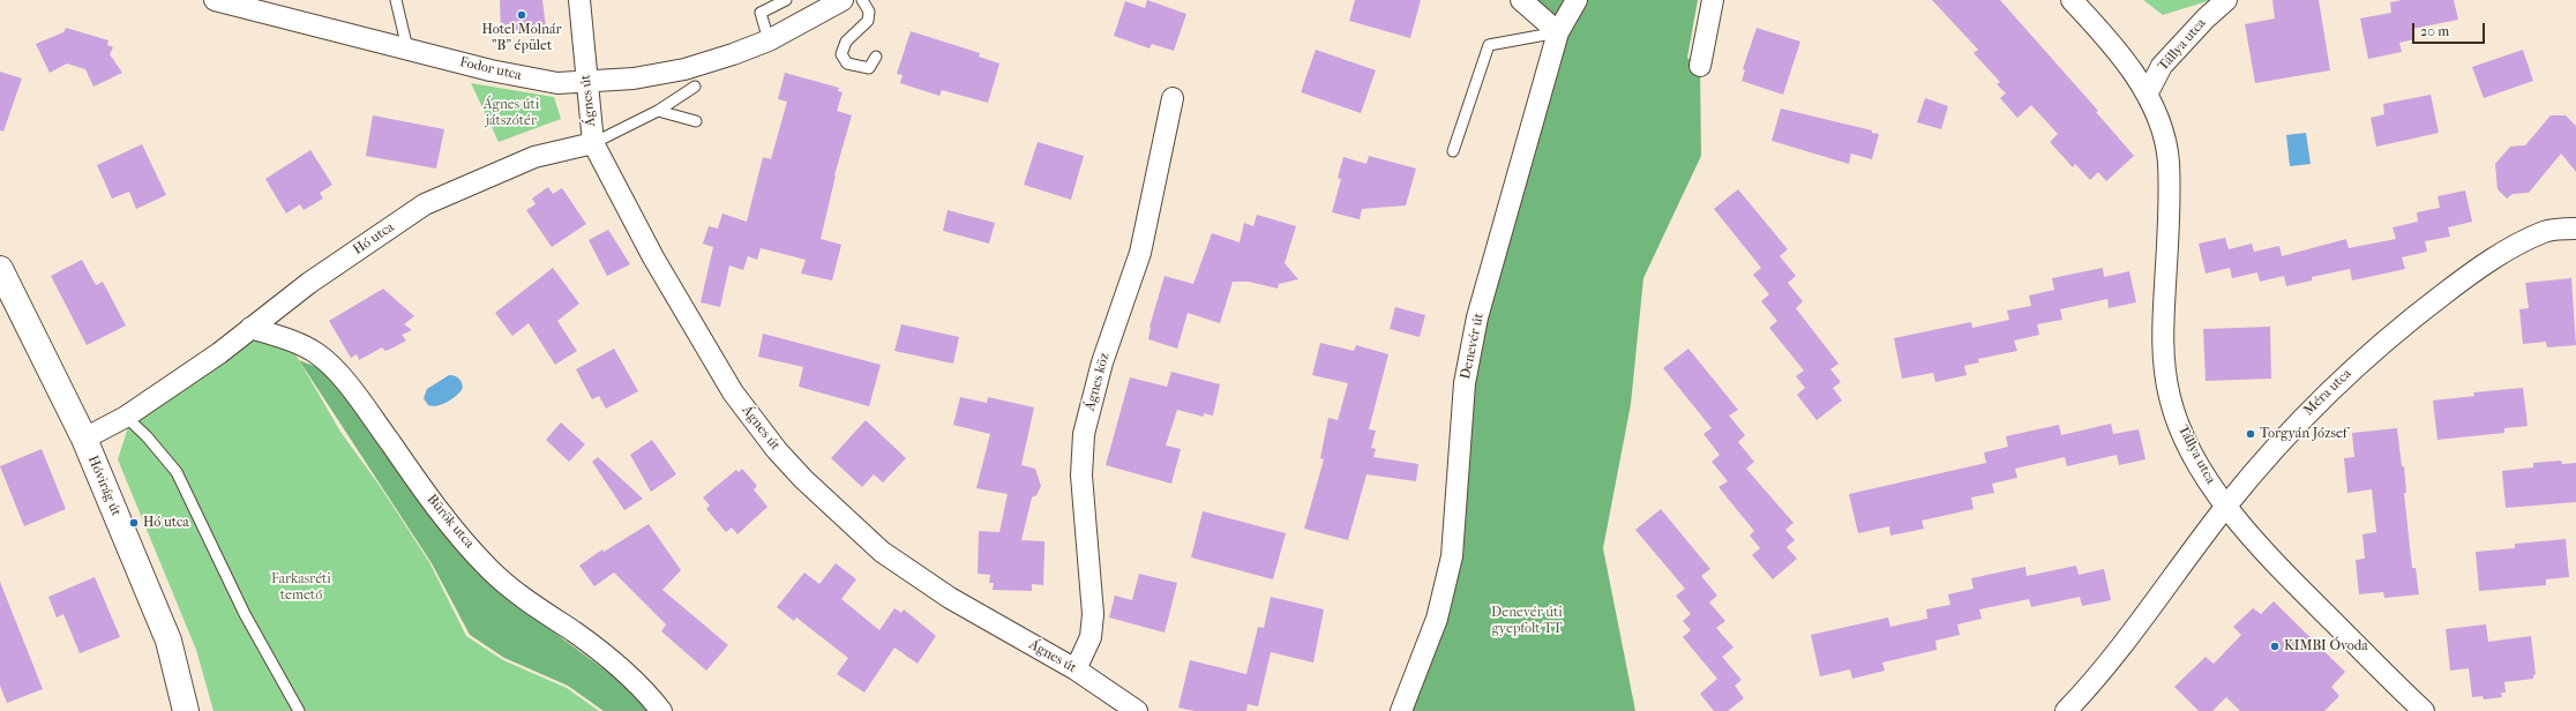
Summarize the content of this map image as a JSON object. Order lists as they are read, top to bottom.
{
  "streets": {
    "street": [
      "Tállya utca",
      "Fodor utca",
      "Ágnes út",
      "Hó utca",
      "Denevér út",
      "Ágnes köz",
      "Méra utca",
      "Hóvirág út",
      "Bürök utca"
    ]
  },
  "crossings": [
    ["Tállya utca", "Méra utca"],
    ["Fodor utca", "Ágnes út"],
    ["Ágnes út", "Hó utca"],
    ["Ágnes út", "Ágnes köz"],
    ["Hó utca", "Hóvirág út"],
    ["Hó utca", "Bürök utca"]
  ],
  "parks": ["Ágnes úti játszótér", "Farkasréti temető", "Denevér úti gyepfolt TT"],
  "places": [
    "Hotel Molnár \"B\" épület",
    "Torgyán József",
    "Hó utca",
    "KIMBI Óvoda"
  ],
  "scale_bar": "20 m"
}
